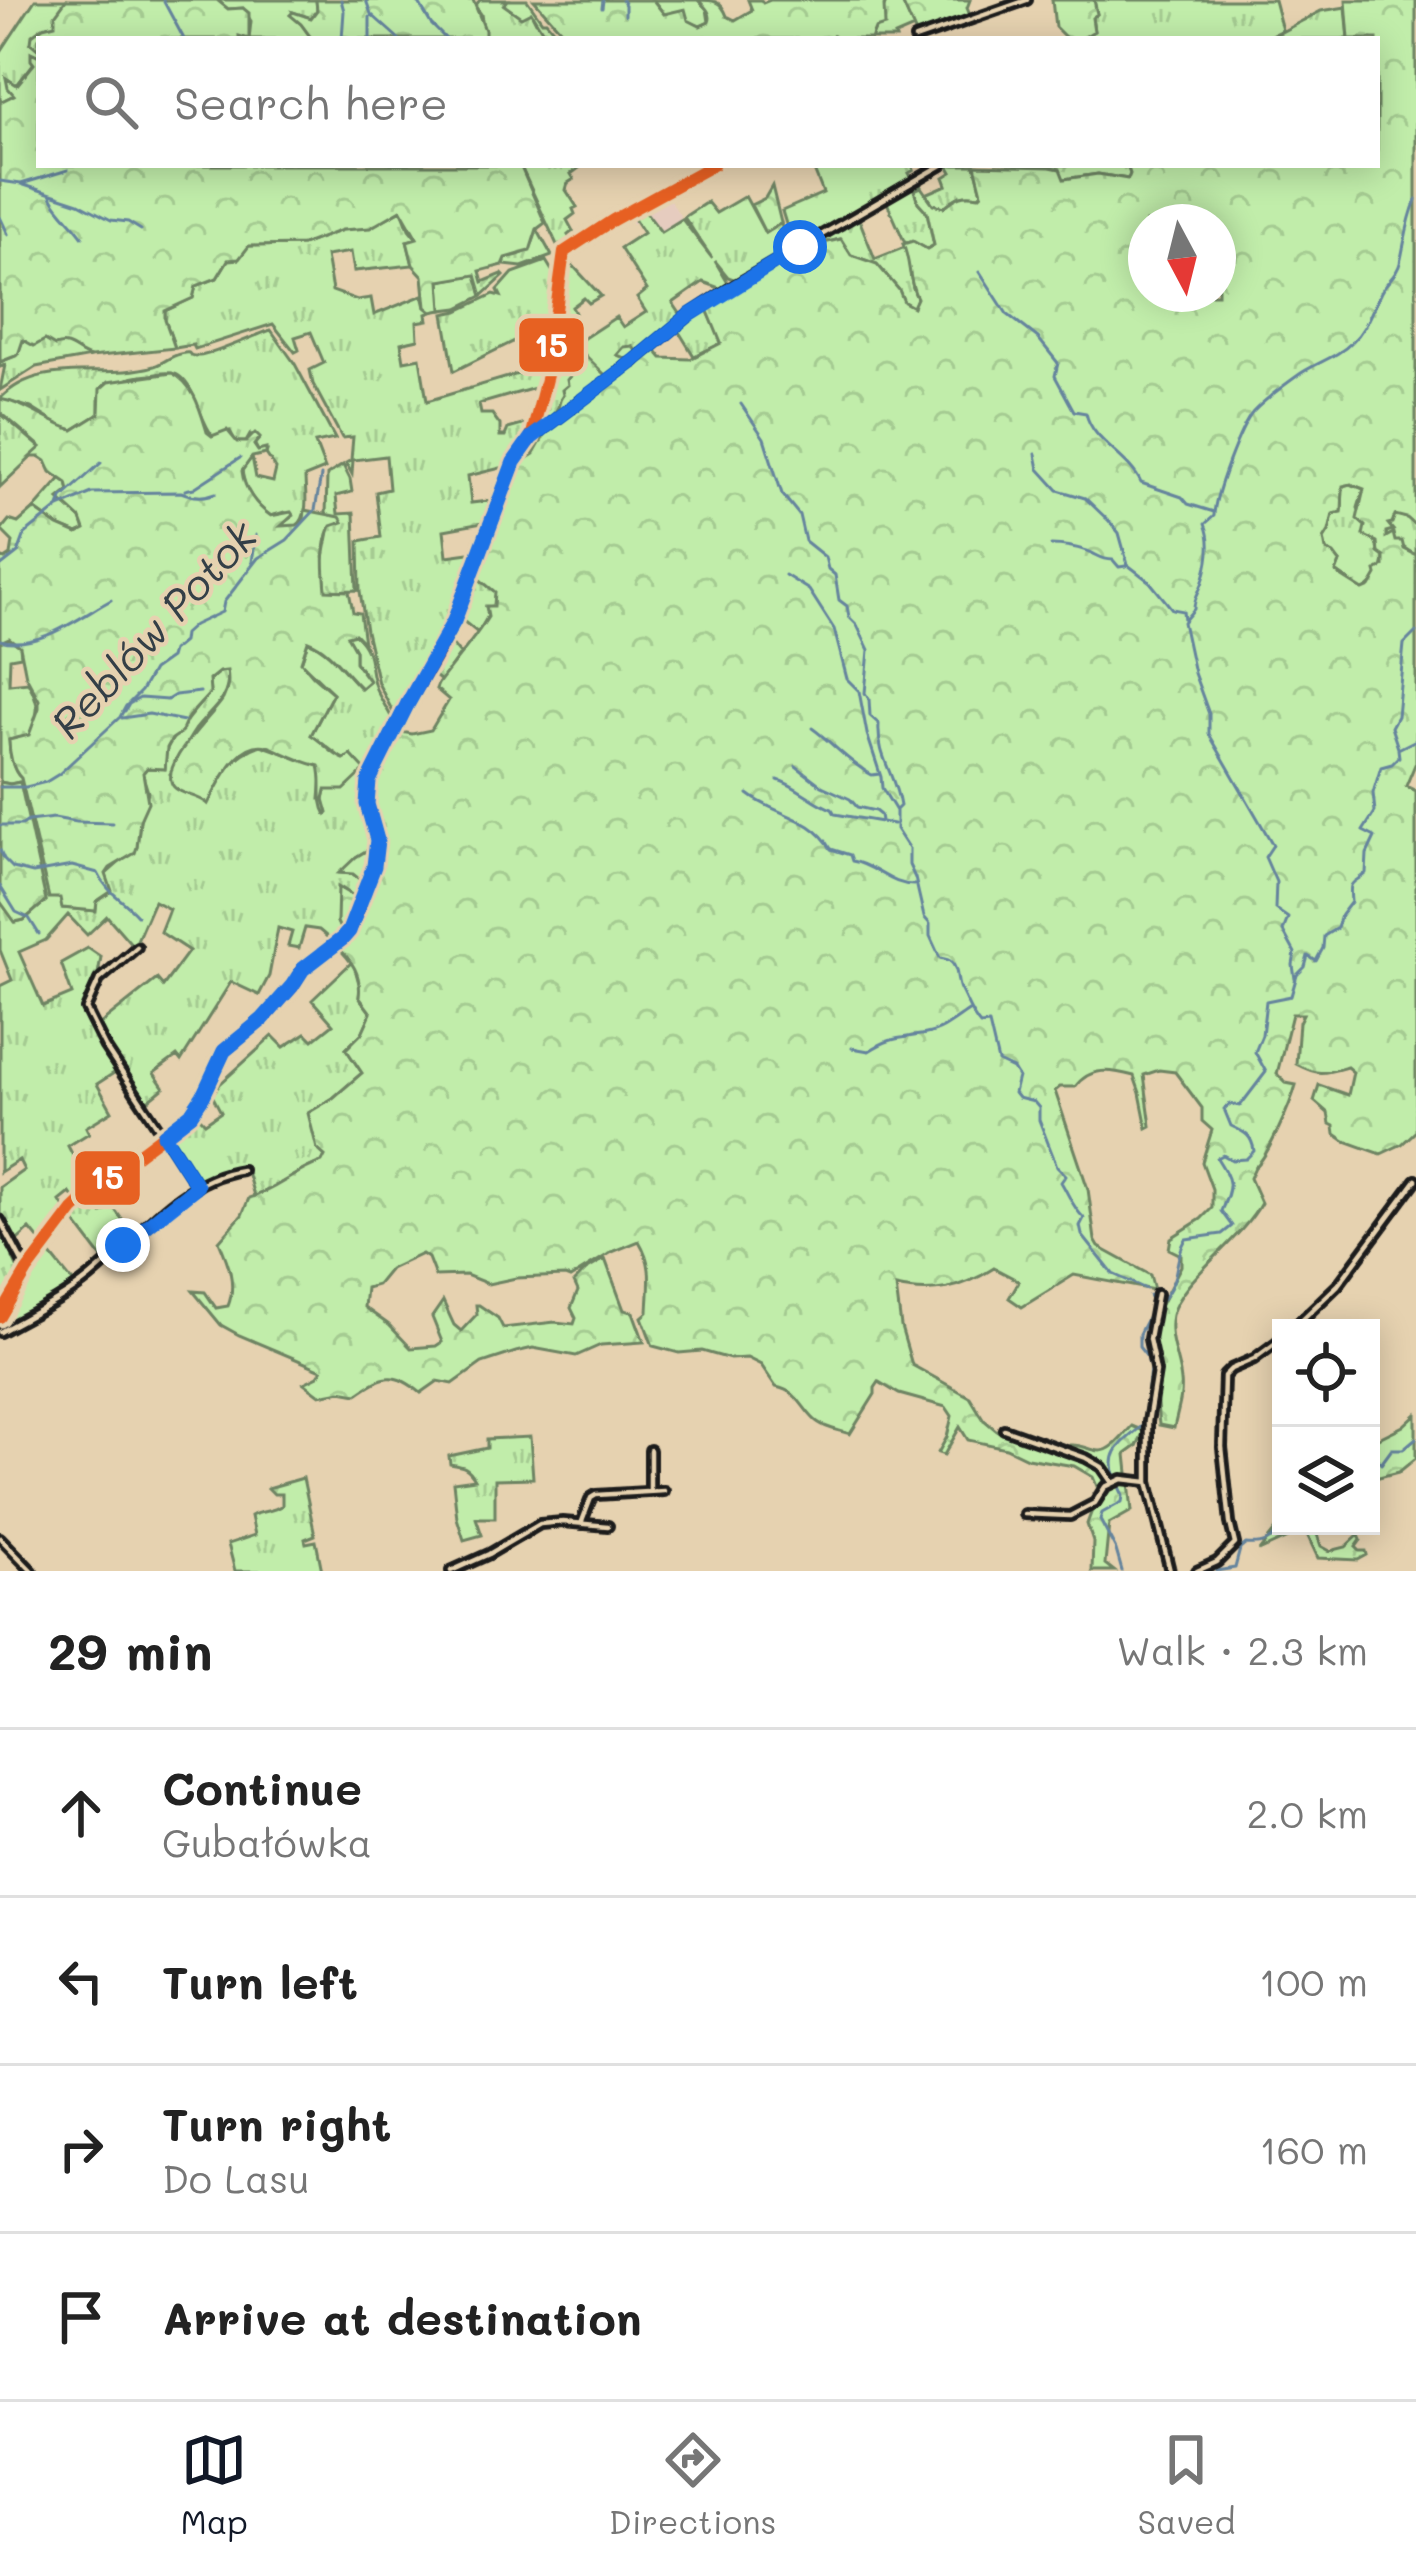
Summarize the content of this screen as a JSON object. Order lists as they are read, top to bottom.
{
  "water": ["Reblów Potok"],
  "lines": ["transit line 15"],
  "north": "bottom",
  "page": {
    "search": "Search here",
    "heading": ["29 min", "Walk · 2.3 km"],
    "list": [
      ["Continue", "Gubałówka", "2.0 km"],
      ["Turn left", "100 m"],
      ["Turn right", "Do Lasu", "160 m"],
      "Arrive at destination"
    ],
    "nav": ["Map", "Directions", "Saved"]
  }
}
